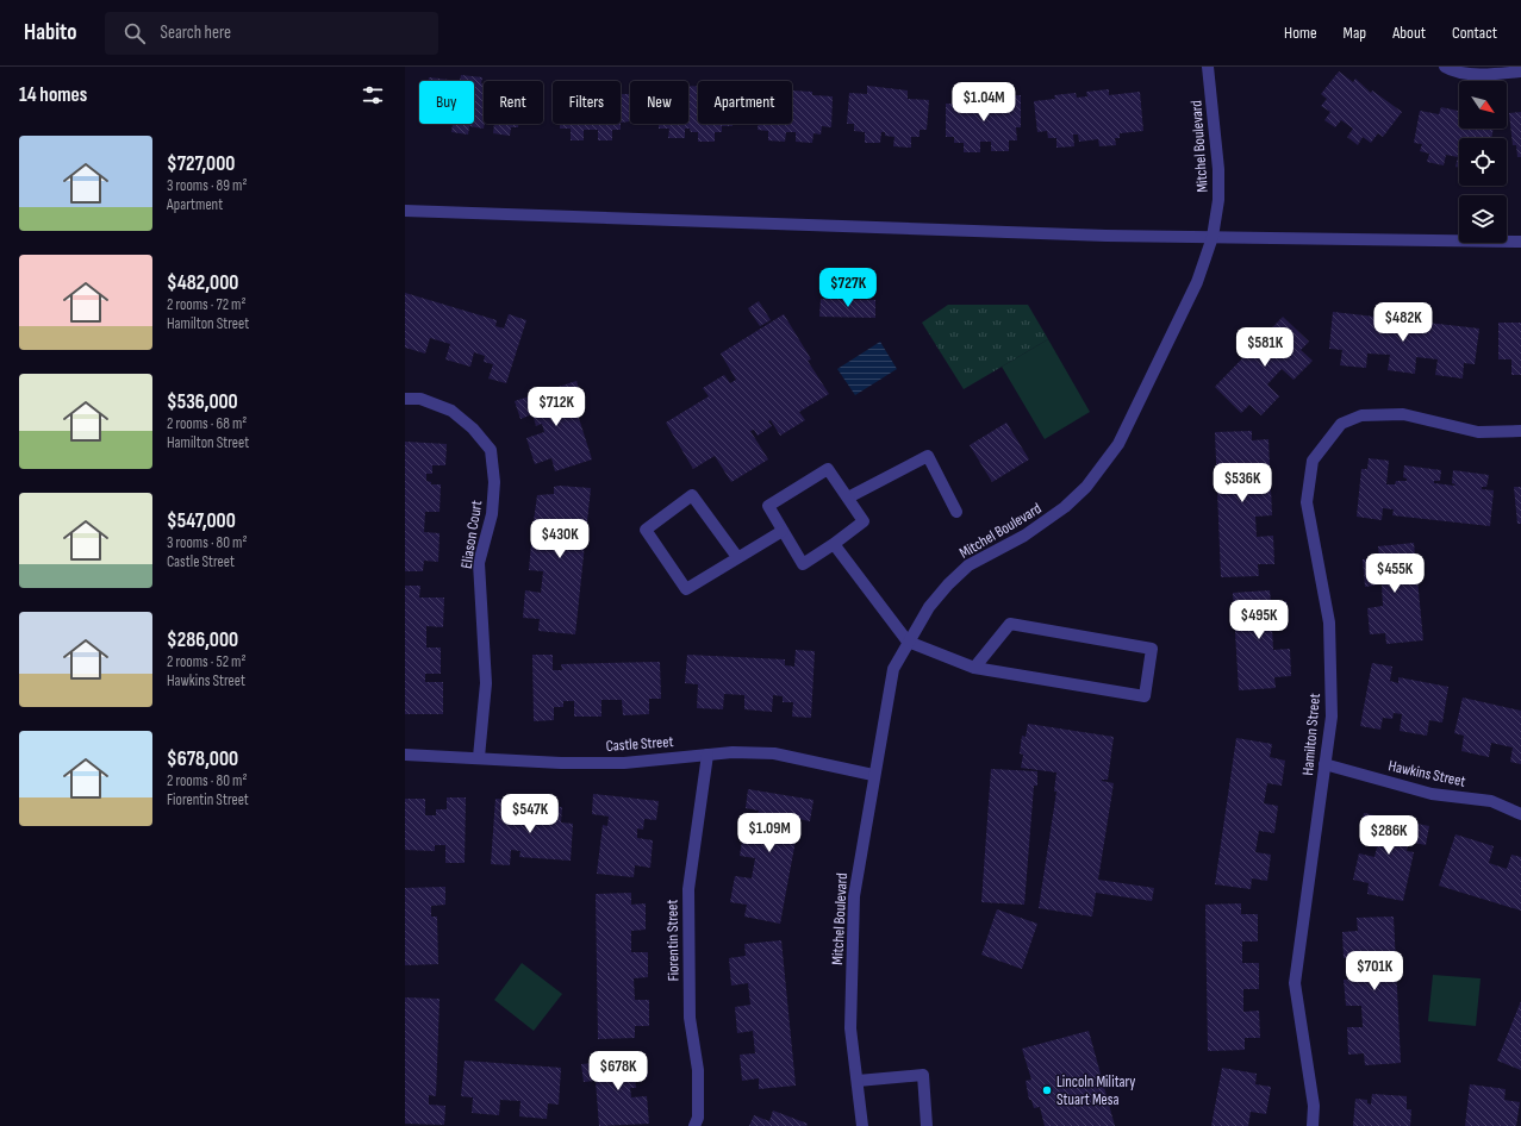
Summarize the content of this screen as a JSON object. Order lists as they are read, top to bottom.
{
  "streets": {
    "street": [
      "Mitchel Boulevard",
      "Eliason Court",
      "Hamilton Street",
      "Castle Street",
      "Hawkins Street",
      "Fiorentin Street"
    ]
  },
  "crossings": [
    ["Mitchel Boulevard", "Castle Street"],
    ["Eliason Court", "Castle Street"],
    ["Hamilton Street", "Hawkins Street"],
    ["Castle Street", "Fiorentin Street"]
  ],
  "places": ["Lincoln Military Stuart Mesa"],
  "north": "bottom right",
  "page": {
    "header": "Habito",
    "search": "Search here",
    "nav": [
      "Home",
      "Map",
      "About",
      "Contact"
    ],
    "heading": "14 homes",
    "chip": [
      "Buy",
      "Rent",
      "Filters",
      "New",
      "Apartment"
    ],
    "price": [
      "$1.04M",
      "$727K",
      "$482K",
      "$581K",
      "$712K",
      "$536K",
      "$430K",
      "$455K",
      "$495K",
      "$547K",
      "$1.09M",
      "$286K",
      "$701K",
      "$678K"
    ],
    "list": [
      {
        "name": "$727,000",
        "note": "3 rooms · 89 m² · Apartment"
      },
      {
        "name": "$482,000",
        "note": "2 rooms · 72 m² · Hamilton Street"
      },
      {
        "name": "$536,000",
        "note": "2 rooms · 68 m² · Hamilton Street"
      },
      {
        "name": "$547,000",
        "note": "3 rooms · 80 m² · Castle Street"
      },
      {
        "name": "$286,000",
        "note": "2 rooms · 52 m² · Hawkins Street"
      },
      {
        "name": "$678,000",
        "note": "2 rooms · 80 m² · Fiorentin Street"
      }
    ]
  }
}
